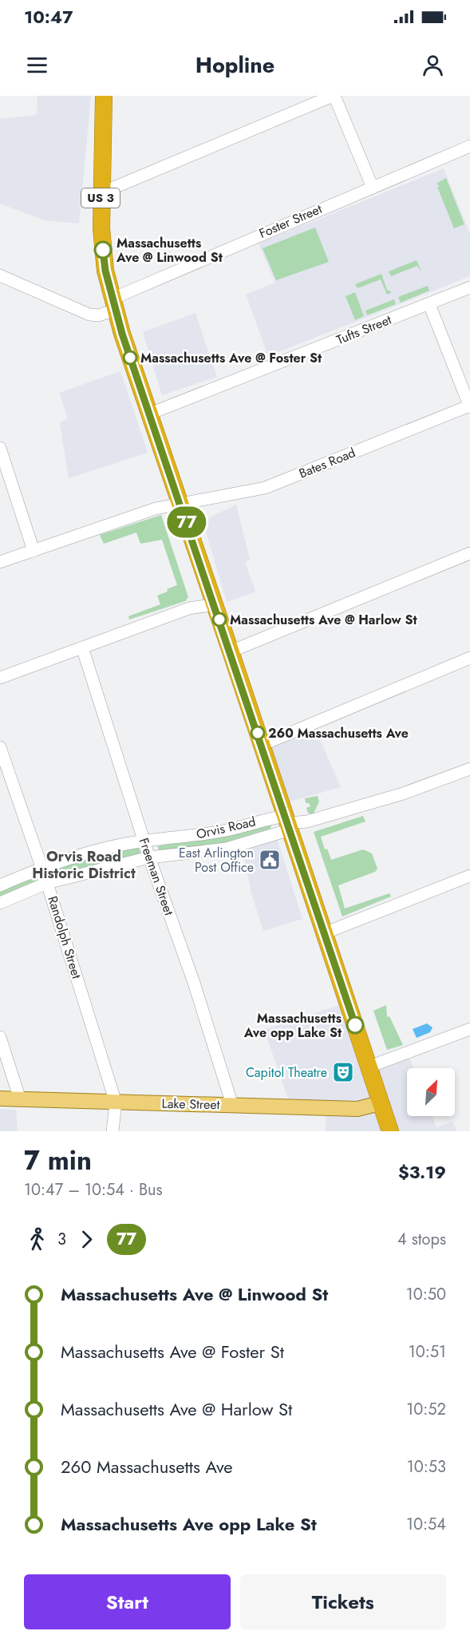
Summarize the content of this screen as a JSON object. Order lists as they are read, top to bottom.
{
  "streets": {
    "highway": ["US 3"],
    "main road": ["Lake Street"],
    "street": [
      "Foster Street",
      "Tufts Street",
      "Bates Road",
      "Orvis Road",
      "Freeman Street",
      "Randolph Street"
    ]
  },
  "crossings": [
    ["US 3", "Foster Street"],
    ["US 3", "Tufts Street"],
    ["US 3", "Bates Road"],
    ["US 3", "Orvis Road"],
    ["US 3", "Lake Street"],
    ["Orvis Road", "Freeman Street"],
    ["Orvis Road", "Randolph Street"],
    ["Freeman Street", "Lake Street"],
    ["Randolph Street", "Lake Street"]
  ],
  "districts": ["Orvis Road Historic District"],
  "places": {
    "other": [
      "Massachusetts Ave @ Linwood St",
      "Massachusetts Ave @ Foster St",
      "Massachusetts Ave @ Harlow St",
      "260 Massachusetts Ave",
      "Massachusetts Ave opp Lake St"
    ],
    "public building": ["East Arlington Post Office"],
    "theatre": ["Capitol Theatre"]
  },
  "lines": ["bus line 77"],
  "north": "top right",
  "page": {
    "status": "10:47",
    "header": "Hopline",
    "on_map": "77",
    "heading": ["7 min", "10:47 – 10:54 · Bus", "$3.19"],
    "legs": ["3", "77", "4 stops"],
    "list": [
      {
        "name": "Massachusetts Ave @ Linwood St",
        "value": "10:50"
      },
      {
        "name": "Massachusetts Ave @ Foster St",
        "value": "10:51"
      },
      {
        "name": "Massachusetts Ave @ Harlow St",
        "value": "10:52"
      },
      {
        "name": "260 Massachusetts Ave",
        "value": "10:53"
      },
      {
        "name": "Massachusetts Ave opp Lake St",
        "value": "10:54"
      }
    ],
    "buttons": ["Start", "Tickets"]
  }
}
